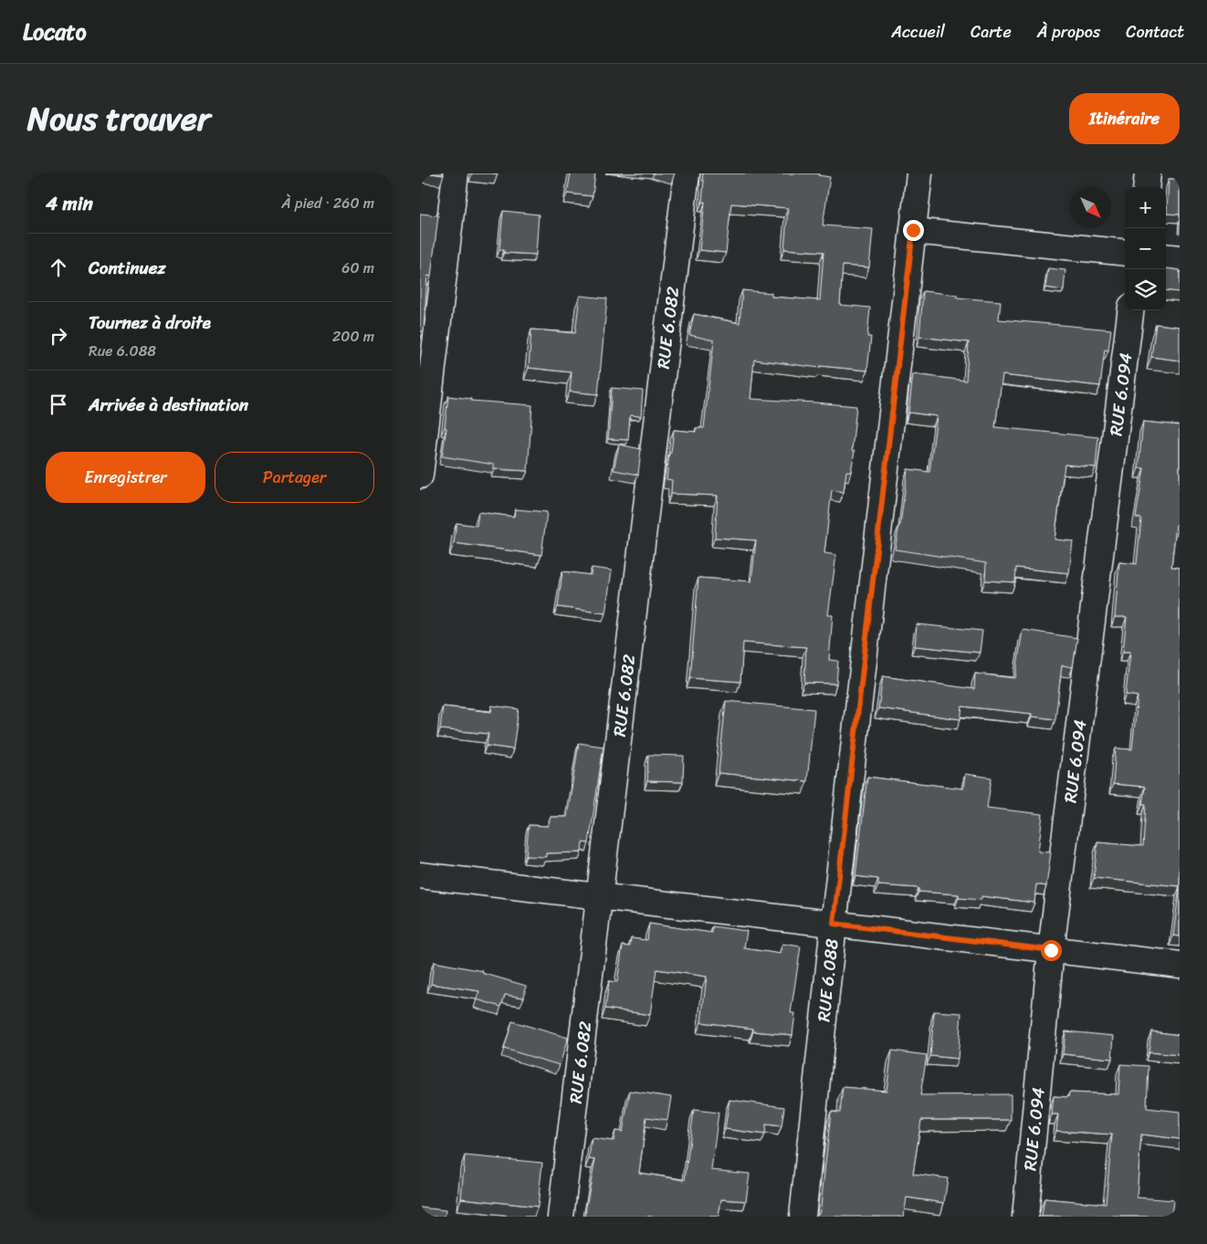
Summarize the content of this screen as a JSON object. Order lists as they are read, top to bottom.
{
  "streets": {
    "street": ["RUE 6.082", "RUE 6.094", "RUE 6.088"]
  },
  "north": "bottom right",
  "page": {
    "header": "Locato",
    "nav": [
      "Accueil",
      "Carte",
      "À propos",
      "Contact"
    ],
    "title": "Nous trouver",
    "buttons": [
      "Itinéraire",
      ["Enregistrer", "Partager"]
    ],
    "heading": ["4 min", "À pied · 260 m"],
    "map_buttons": ["+", "−"],
    "list": [
      ["Continuez", "60 m"],
      ["Tournez à droite", "Rue 6.088", "200 m"],
      "Arrivée à destination"
    ]
  }
}
